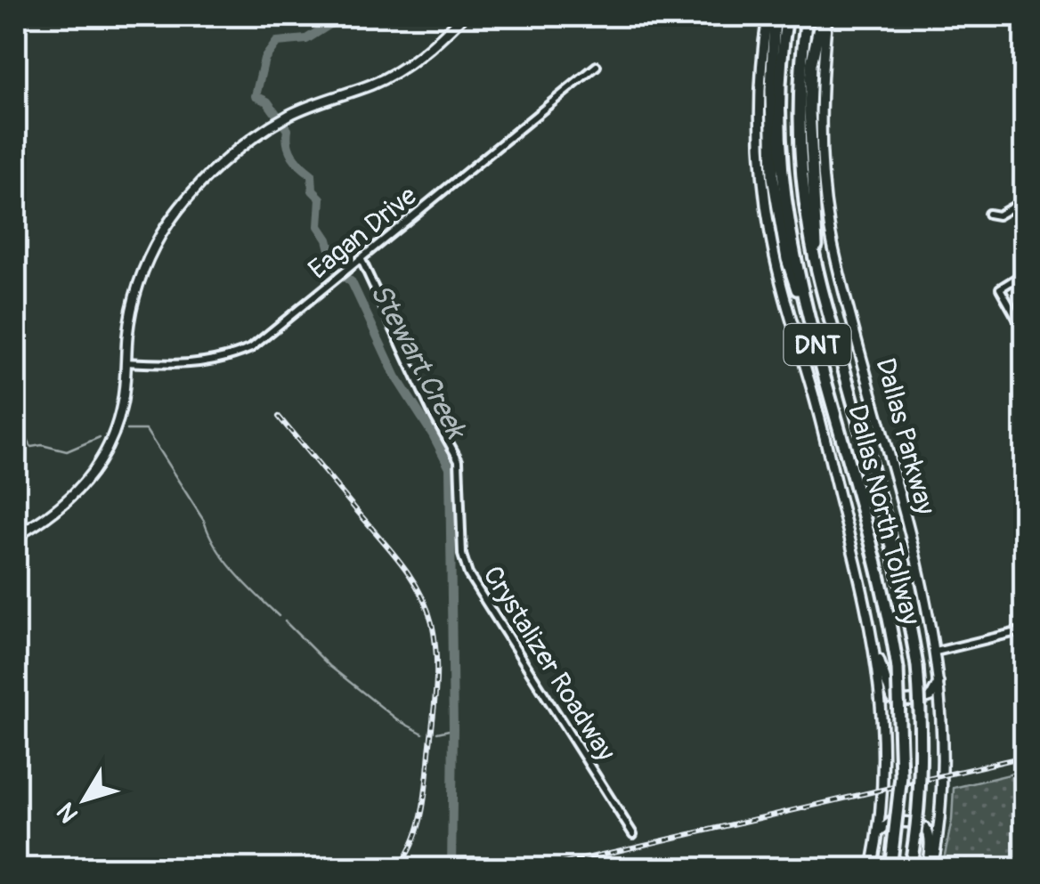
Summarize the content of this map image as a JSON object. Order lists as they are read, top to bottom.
{
  "streets": {
    "highway": ["DNT", "Dallas North Tollway"],
    "main road": ["Dallas Parkway"],
    "street": ["Eagan Drive", "Crystalizer Roadway"]
  },
  "crossings": [
    ["Eagan Drive", "Crystalizer Roadway"]
  ],
  "water": ["Stewart Creek"],
  "north": "bottom left"
}
